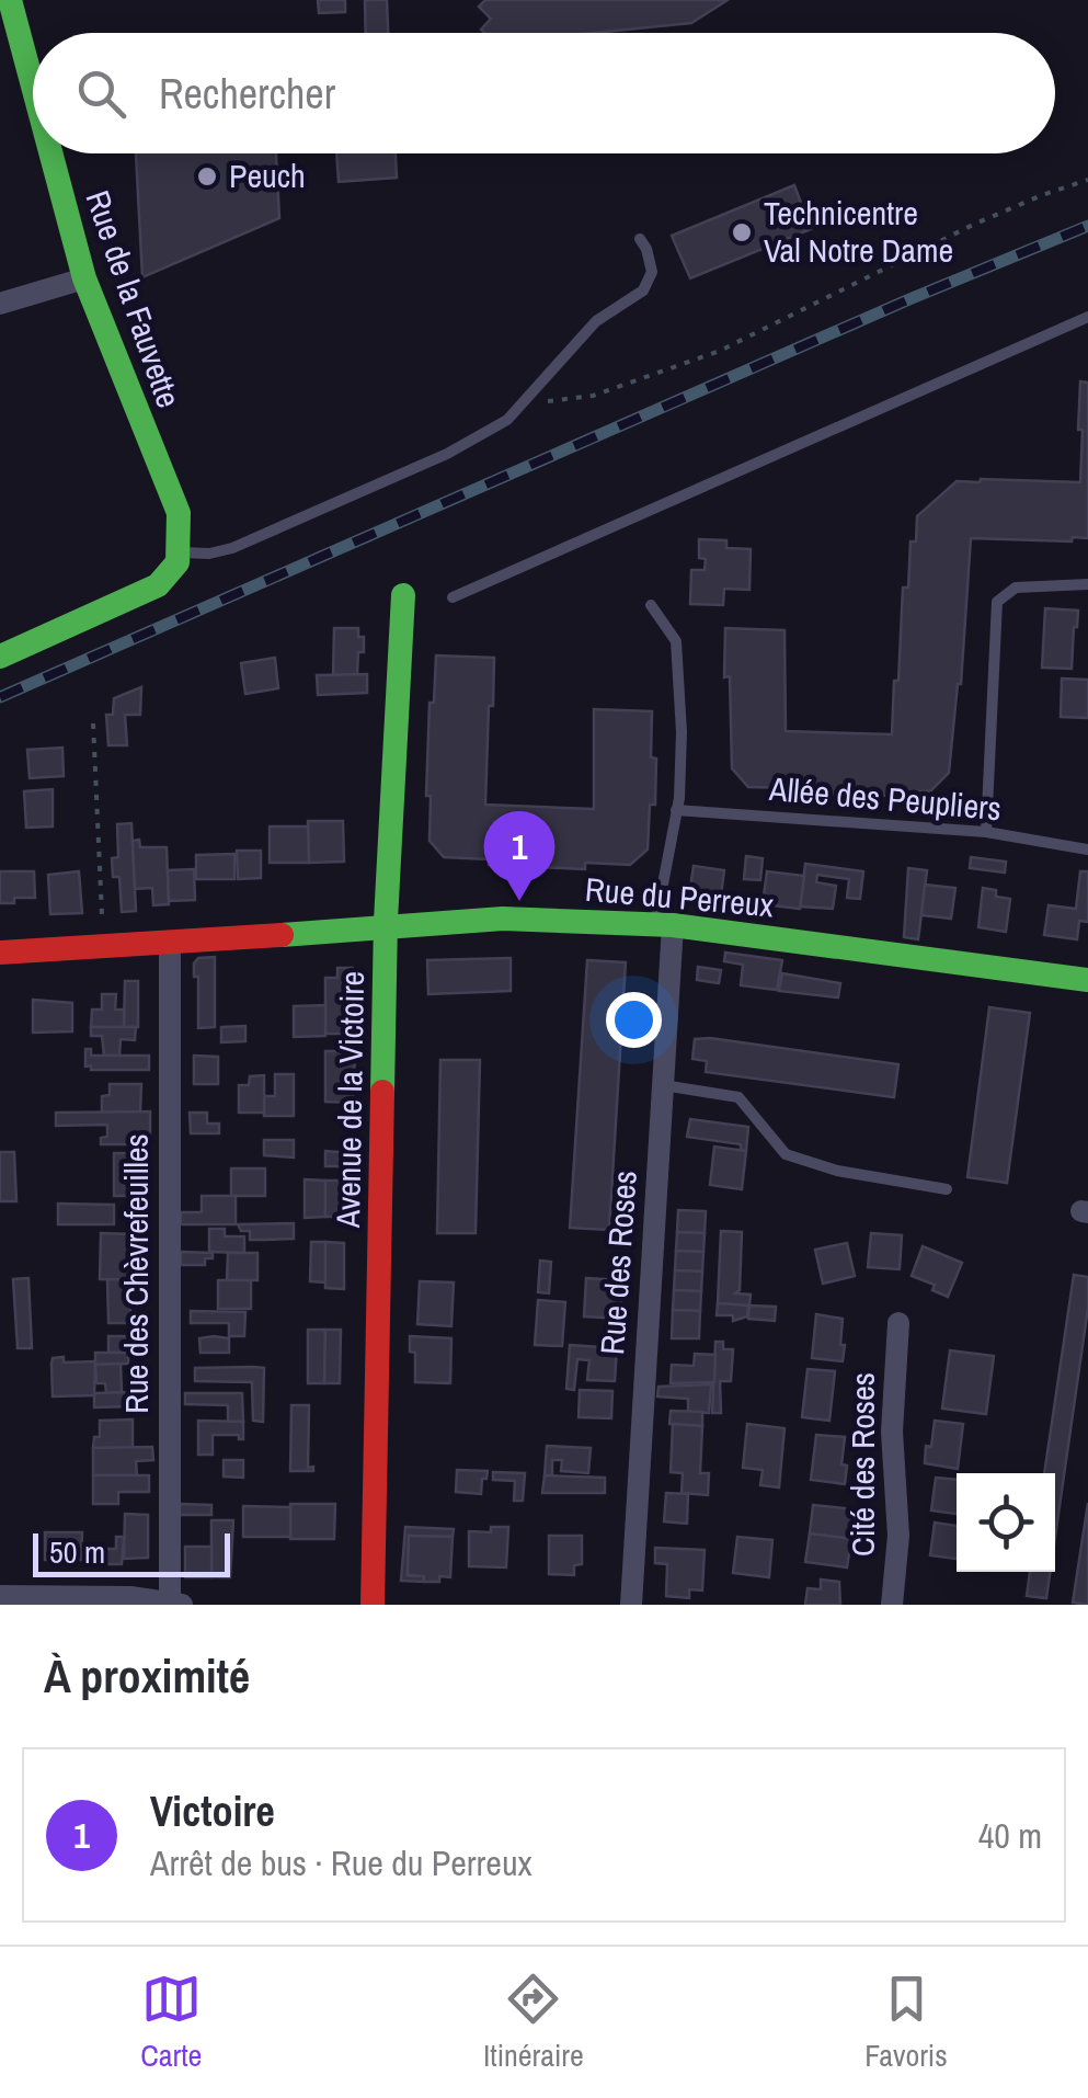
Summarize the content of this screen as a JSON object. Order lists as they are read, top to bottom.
{
  "streets": {
    "street": [
      "Rue de la Fauvette",
      "Rue du Perreux",
      "Avenue de la Victoire",
      "Rue des Roses",
      "Rue des Chèvrefeuilles",
      "Cité des Roses"
    ],
    "lane": ["Allée des Peupliers"]
  },
  "crossings": [
    ["Rue du Perreux", "Avenue de la Victoire"],
    ["Rue du Perreux", "Rue des Roses"],
    ["Rue du Perreux", "Rue des Chèvrefeuilles"]
  ],
  "places": ["Peuch", "Technicentre Val Notre Dame"],
  "scale_bar": "50 m",
  "page": {
    "search": "Rechercher",
    "pins": "1",
    "scale": "50 m",
    "heading": "À proximité",
    "list": [
      {
        "mark": "1",
        "name": "Victoire",
        "note": "Arrêt de bus · Rue du Perreux",
        "value": "40 m"
      }
    ],
    "nav": ["Carte", "Itinéraire", "Favoris"]
  }
}
